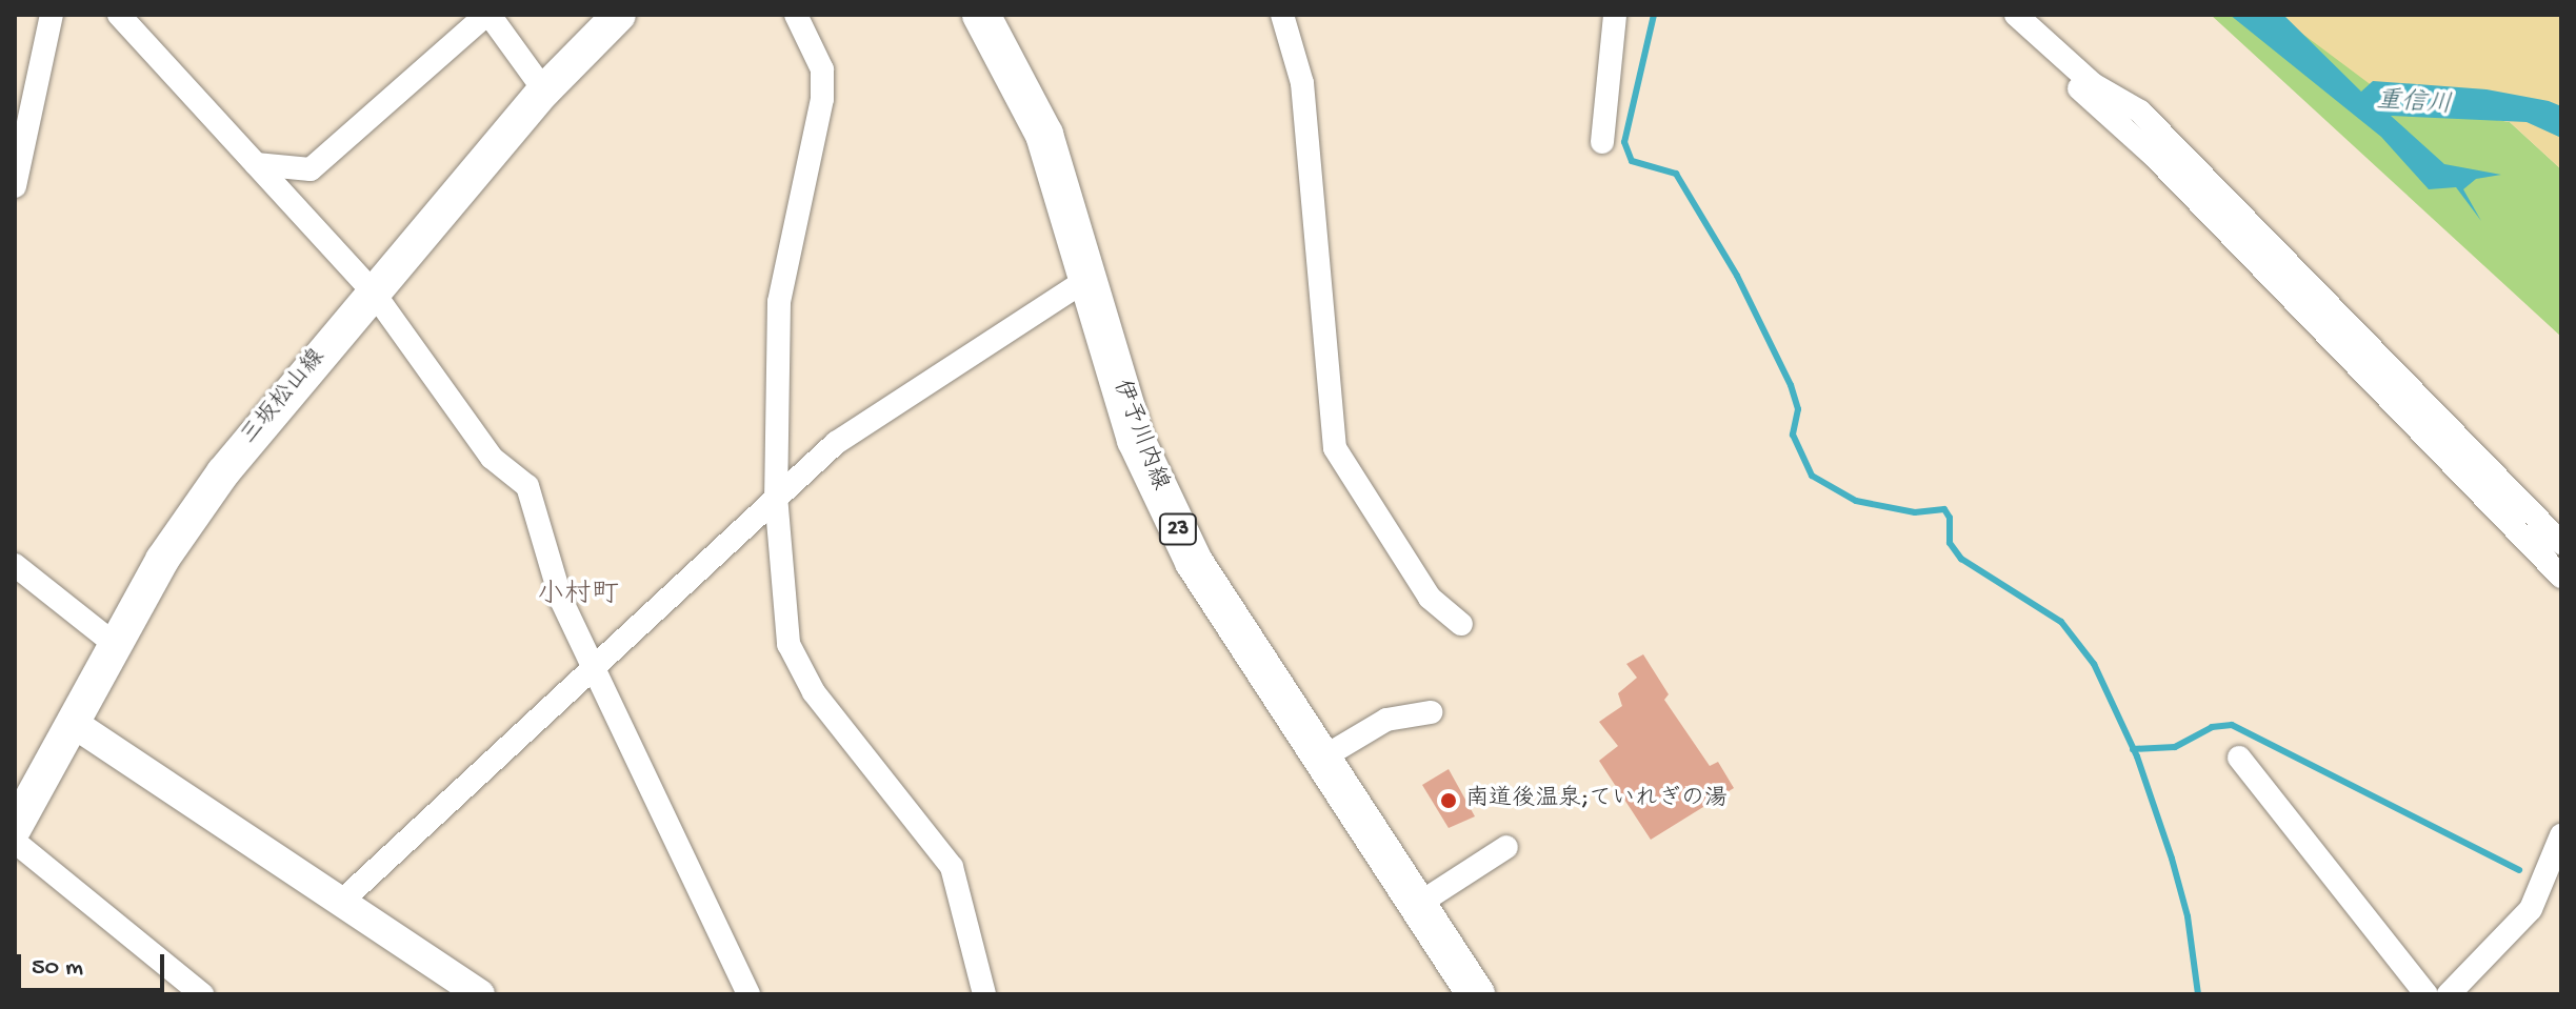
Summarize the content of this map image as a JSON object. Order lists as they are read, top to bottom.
{
  "streets": {
    "main road": ["三坂松山線", "伊予川内線", "23"]
  },
  "districts": ["小村町"],
  "water": ["重信川"],
  "places": ["南道後温泉;ていれぎの湯"],
  "scale_bar": "50 m"
}
